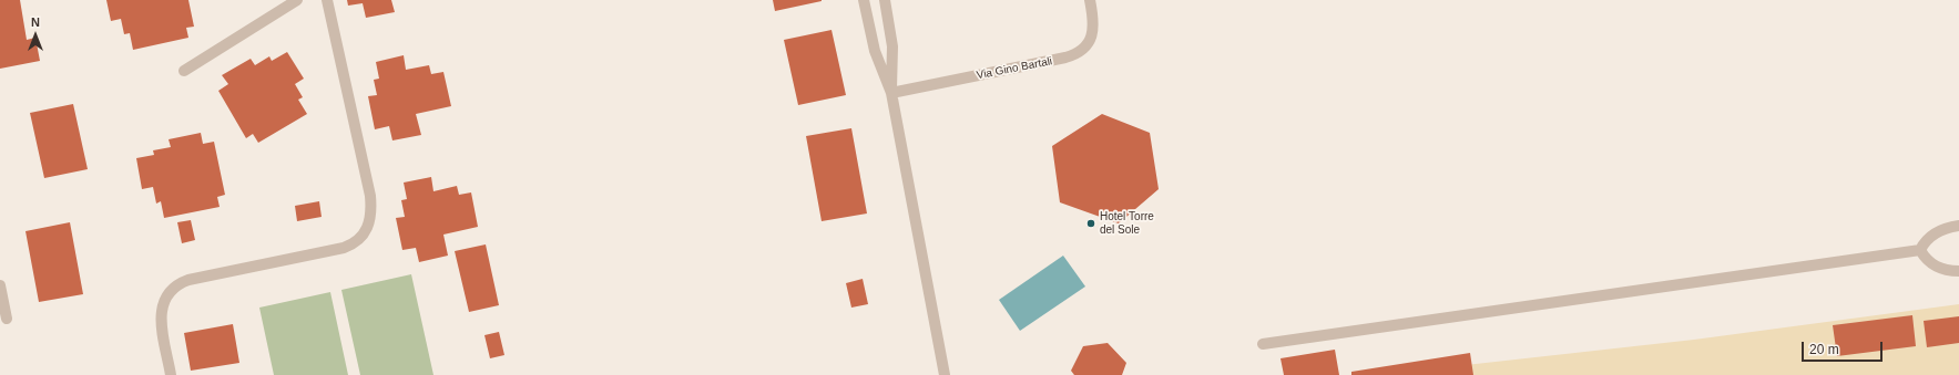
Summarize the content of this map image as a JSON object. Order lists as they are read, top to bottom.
{
  "streets": {
    "street": ["Via Gino Bartali"]
  },
  "places": ["Hotel Torre del Sole"],
  "scale_bar": "20 m",
  "north": "top"
}
